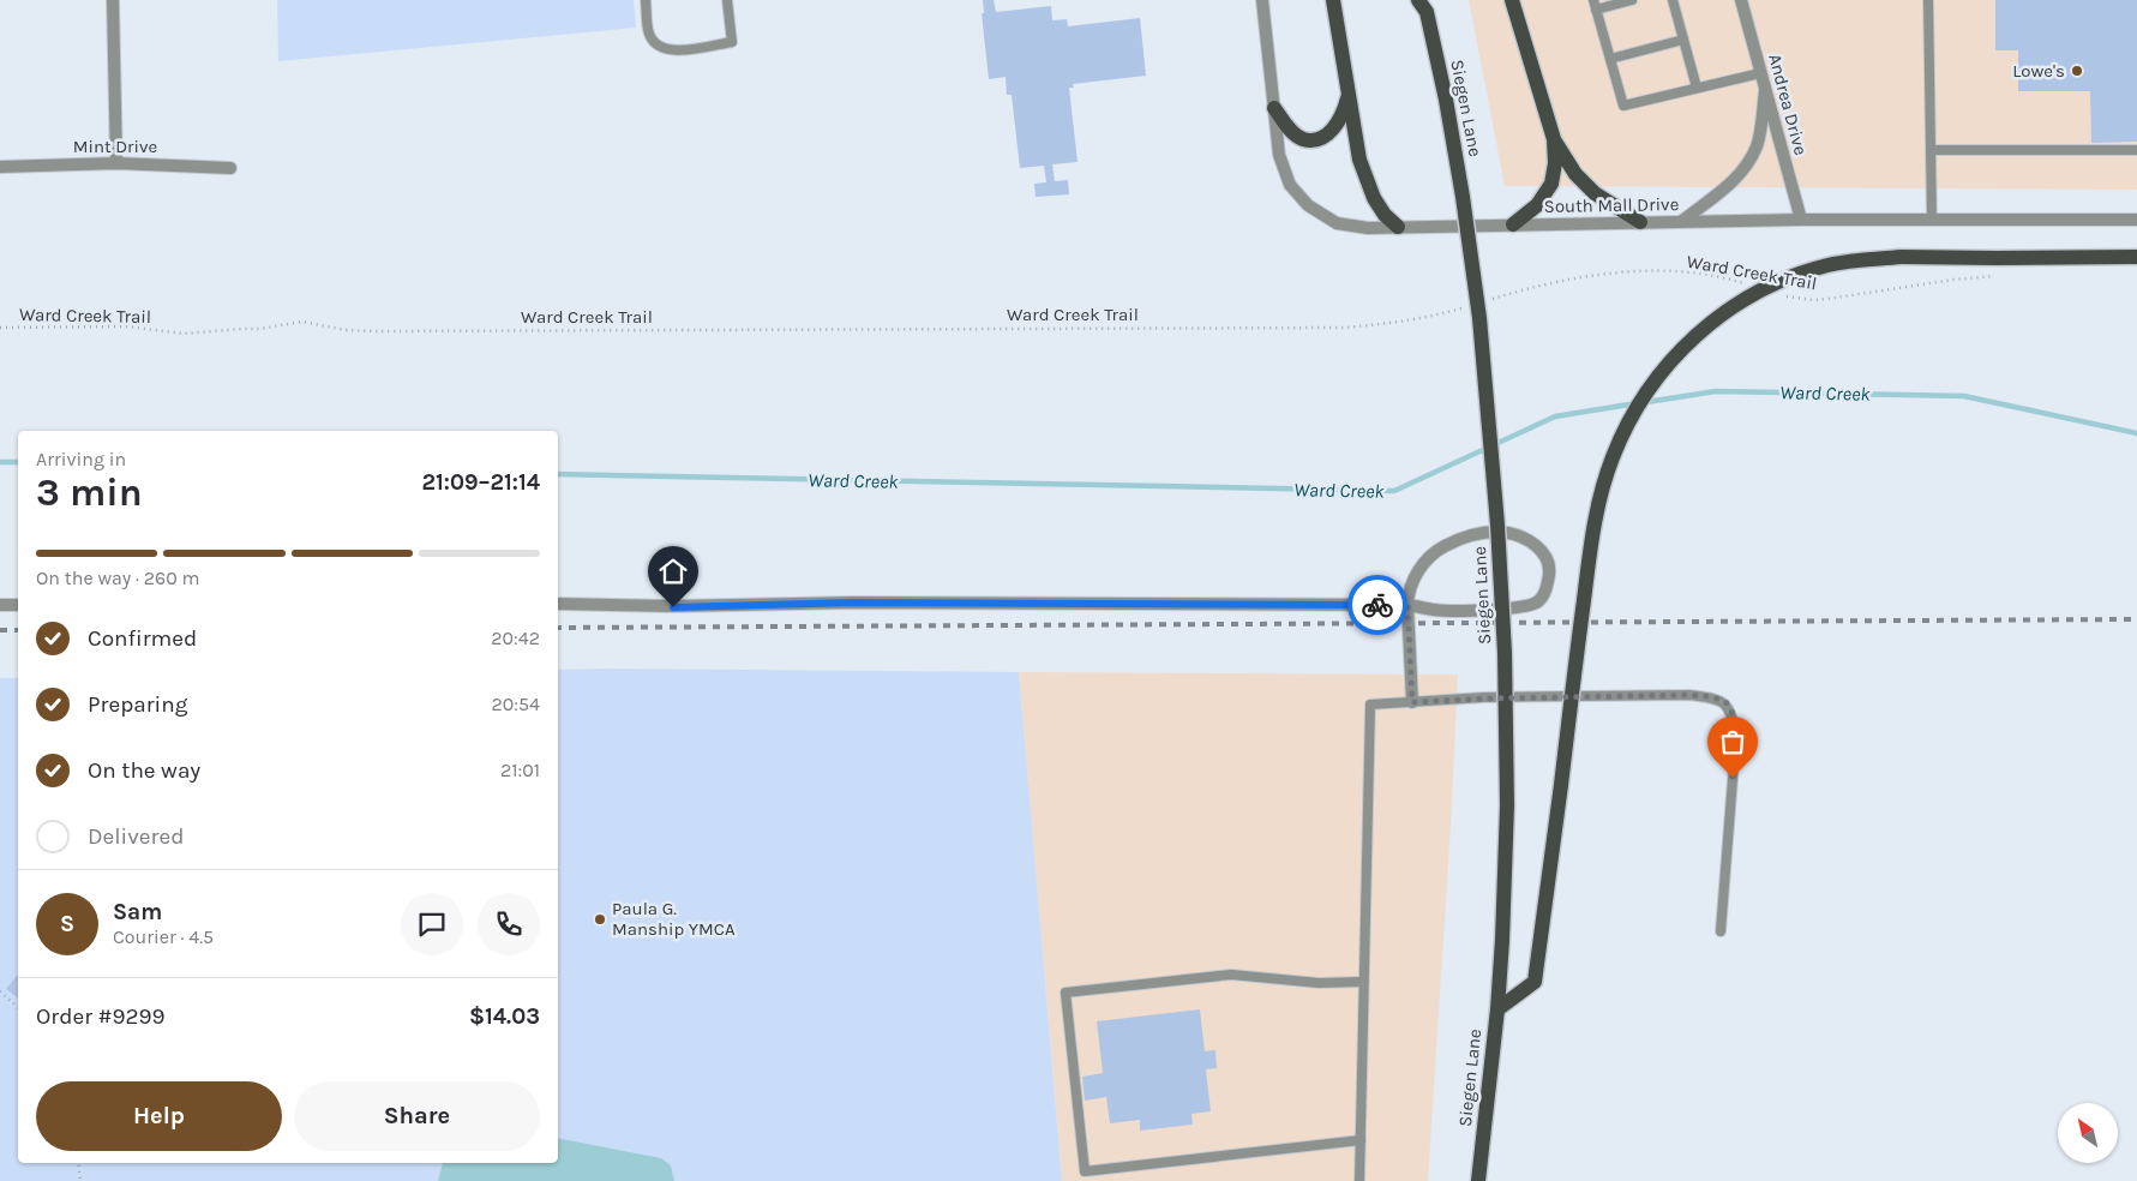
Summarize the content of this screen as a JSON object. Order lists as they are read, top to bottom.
{
  "streets": {
    "main road": ["Siegen Lane"],
    "street": ["Andrea Drive", "Mint Drive", "South Mall Drive"],
    "path": ["Ward Creek Trail"]
  },
  "crossings": [
    ["Andrea Drive", "South Mall Drive"]
  ],
  "water": ["Ward Creek"],
  "places": ["Lowe's", "Paula G. Manship YMCA"],
  "north": "top left",
  "page": {
    "heading": ["3 min", "Arriving in", "21:09–21:14"],
    "panel": [
      "Sam",
      "Courier · 4.5",
      "Order #9299",
      "$14.03"
    ],
    "bar": "On the way · 260 m",
    "list": [
      ["Confirmed", "20:42"],
      ["Preparing", "20:54"],
      ["On the way", "21:01"],
      "Delivered"
    ],
    "round": "S",
    "buttons": ["Help", "Share"]
  }
}
